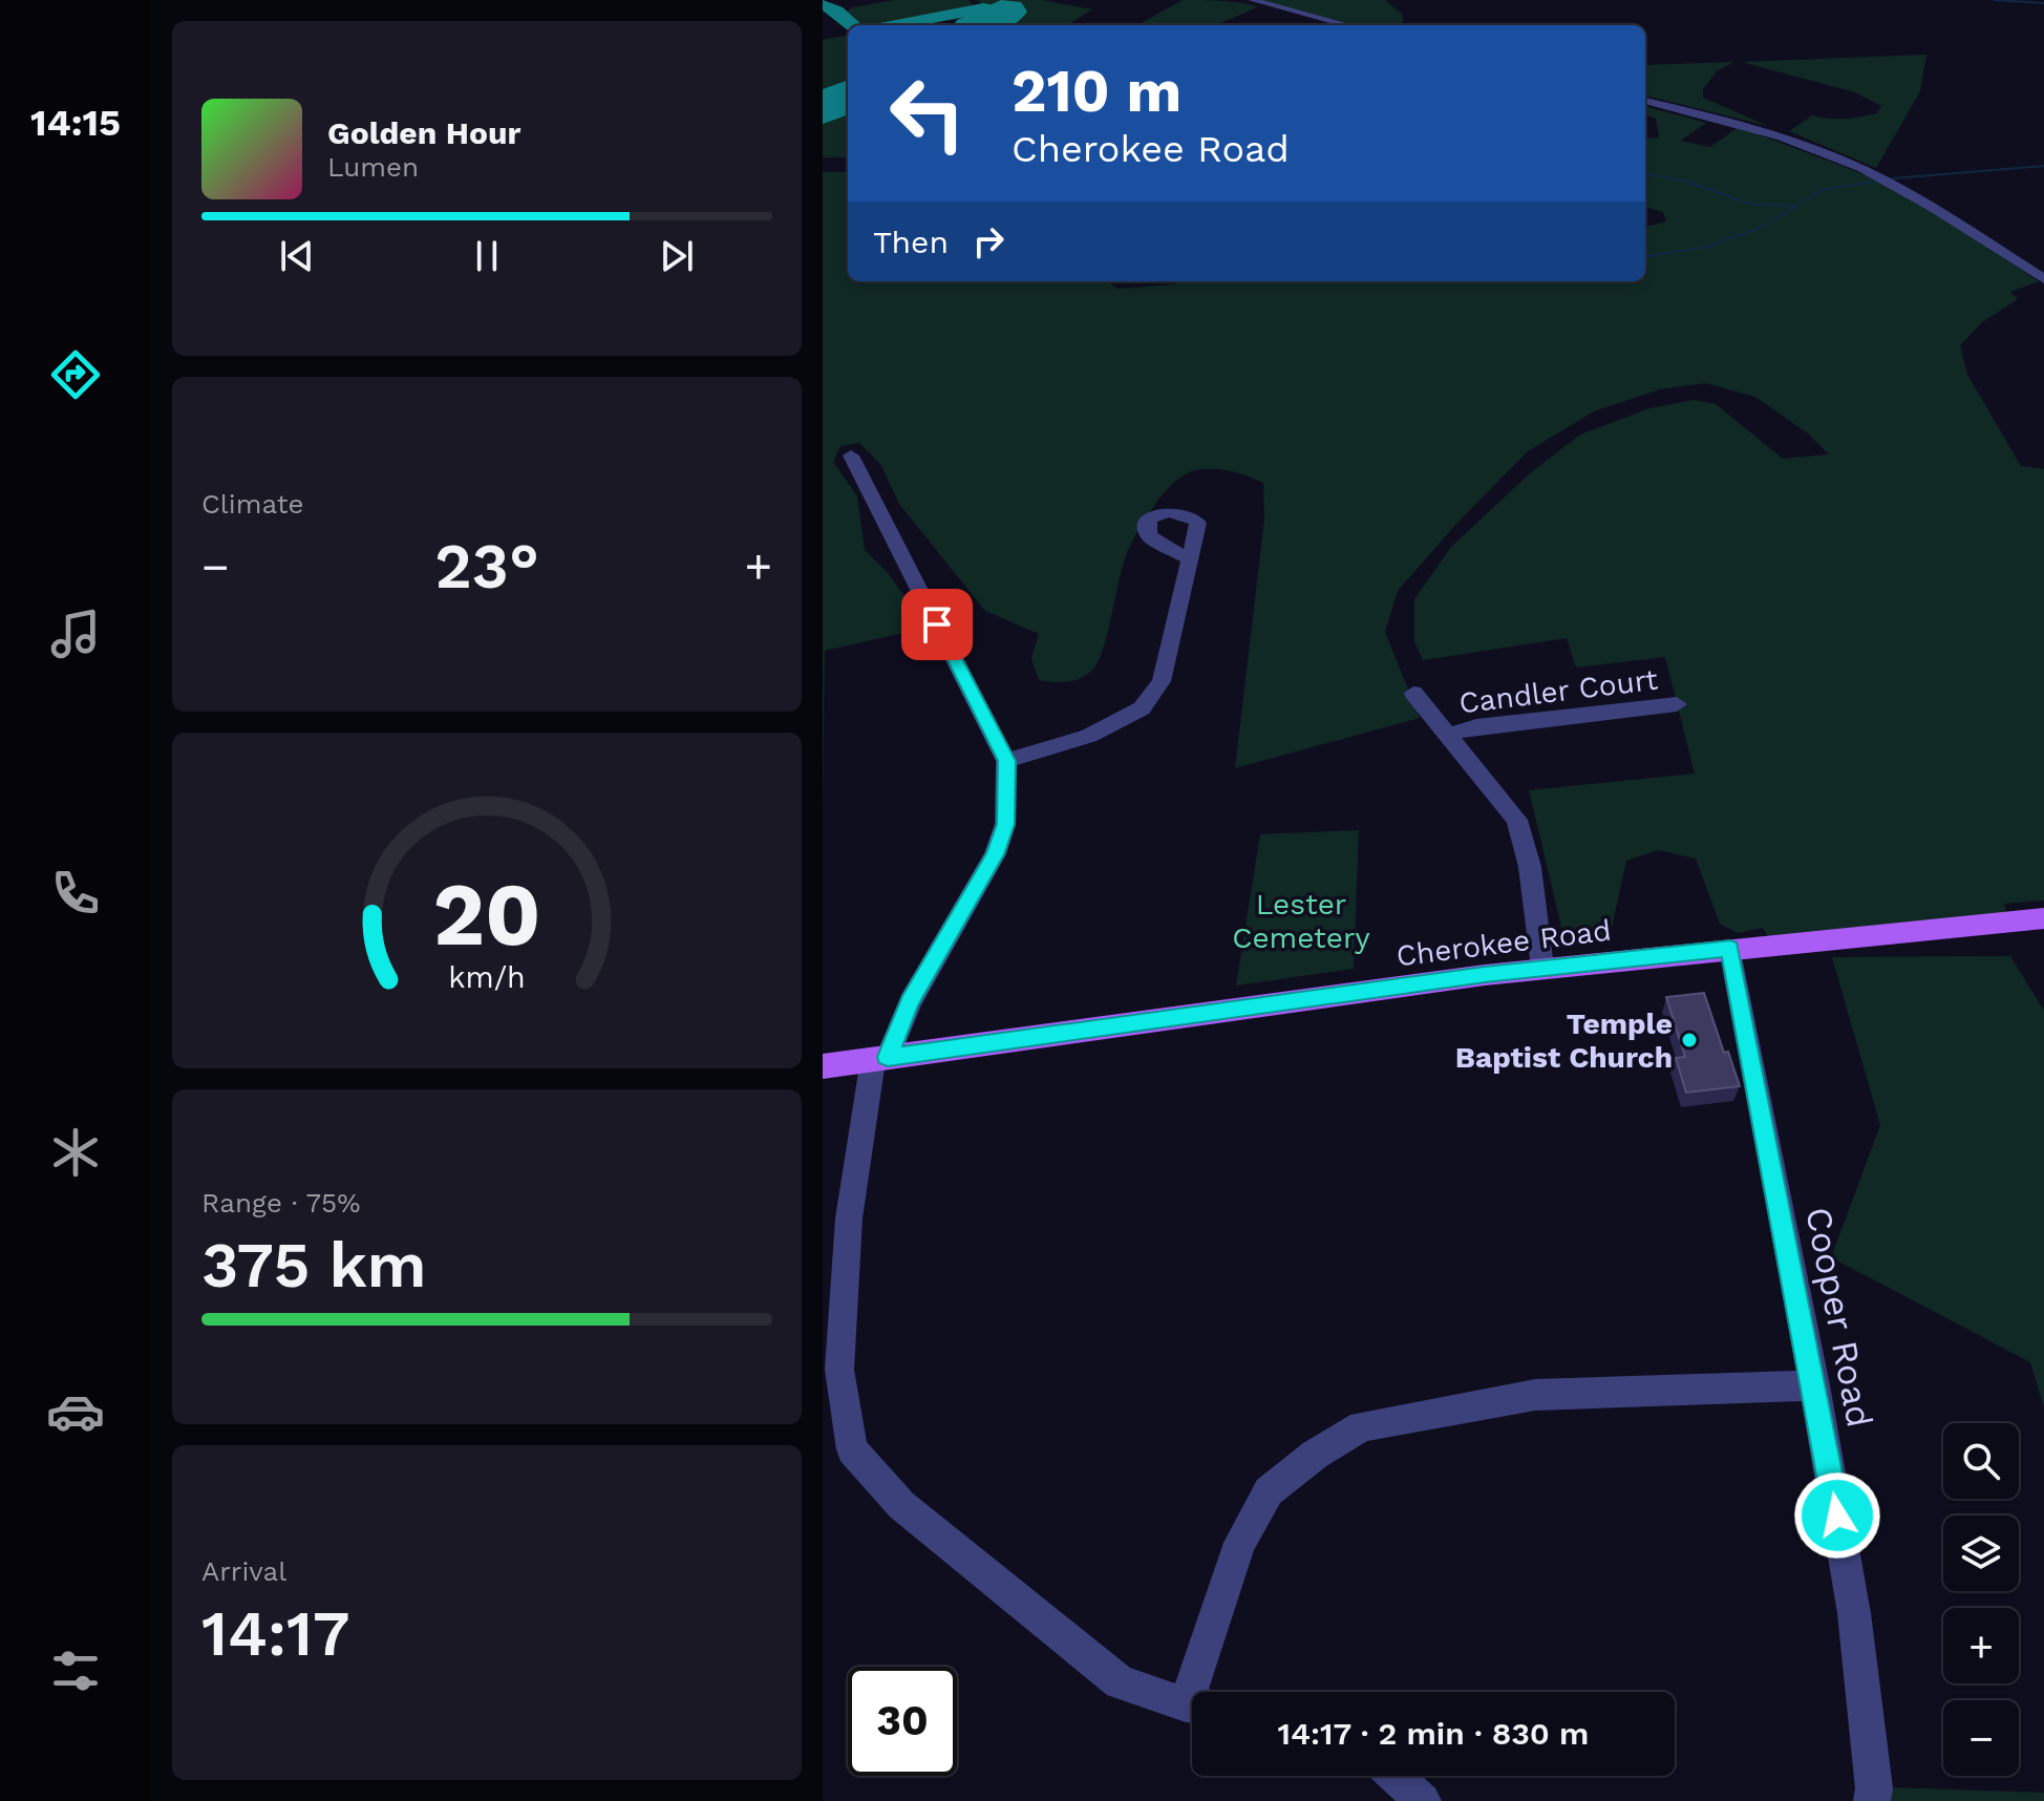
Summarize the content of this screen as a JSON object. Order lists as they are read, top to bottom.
{
  "streets": {
    "main road": ["Cherokee Road"],
    "street": ["Candler Court", "Cooper Road"]
  },
  "crossings": [
    ["Cherokee Road", "Cooper Road"]
  ],
  "parks": ["Lester Cemetery"],
  "places": ["Temple Baptist Church"],
  "page": {
    "tabs": "14:15",
    "turn": ["210 m", "Cherokee Road"],
    "song": ["Golden Hour", "Lumen"],
    "then": "Then",
    "tile": [
      "Climate",
      ["Range · 75%", "375 km"],
      ["Arrival", "14:17"]
    ],
    "heat": ["−", "23°", "+"],
    "map_buttons": ["+", "−"],
    "limit": "30",
    "trip": "14:17 · 2 min · 830 m",
    "gauge": ["20", "km/h"]
  }
}
